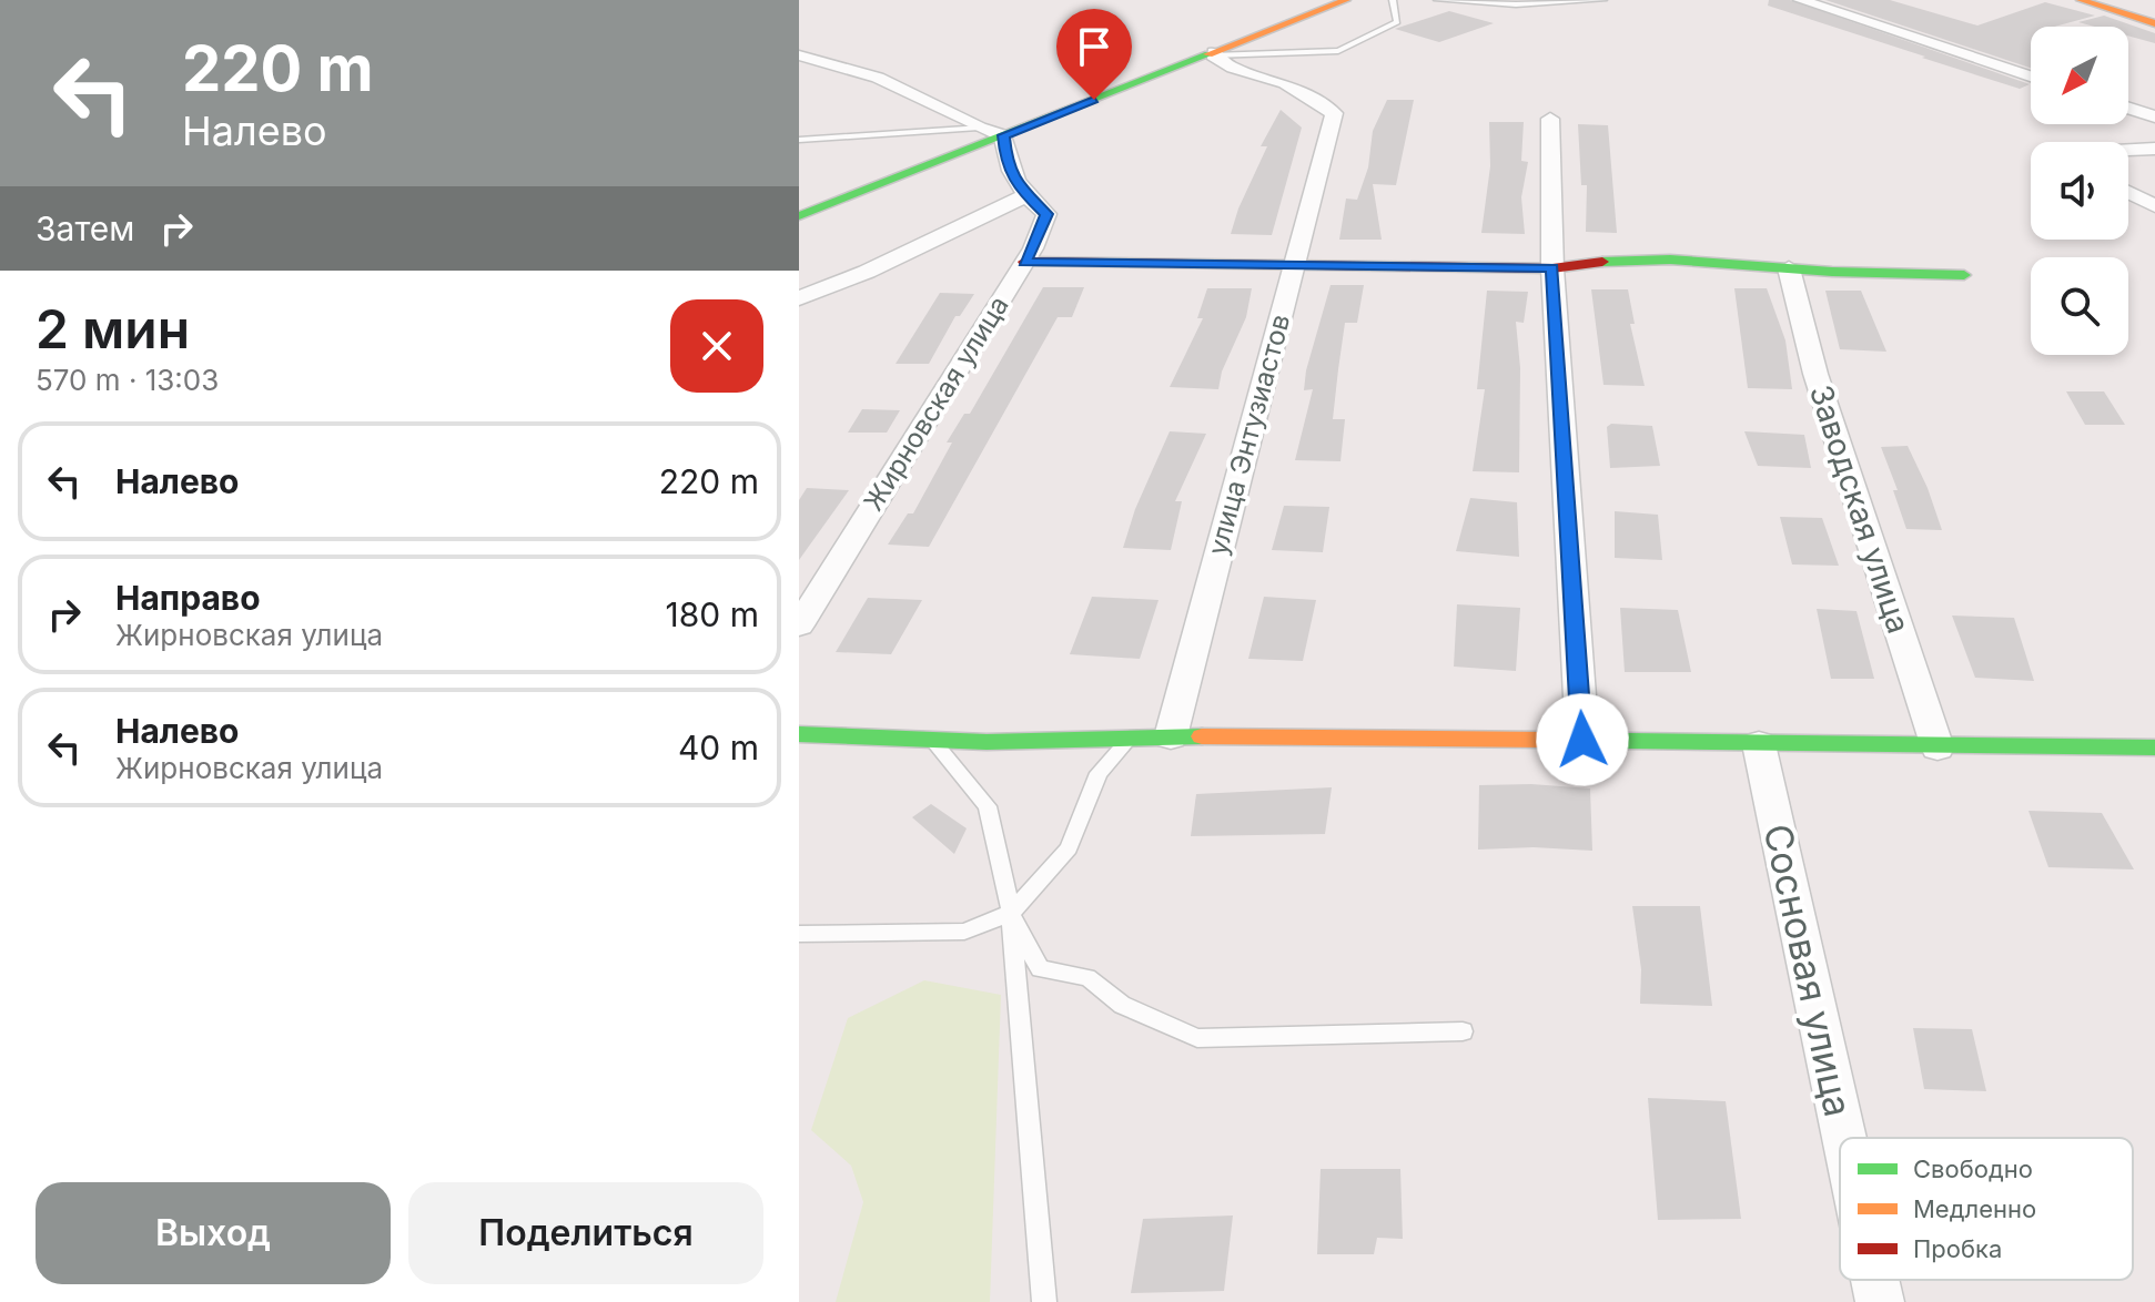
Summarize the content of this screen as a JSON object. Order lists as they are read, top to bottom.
{
  "streets": {
    "street": [
      "Жирновская улица",
      "улица Энтузиастов",
      "Заводская улица",
      "Сосновая улица"
    ]
  },
  "legend": ["Свободно", "Медленно", "Пробка"],
  "north": "bottom left",
  "page": {
    "turn": ["220 m", "Налево"],
    "then": "Затем",
    "heading": ["2 мин", "570 m · 13:03"],
    "list": [
      {
        "name": "Налево",
        "value": "220 m"
      },
      {
        "name": "Направо",
        "note": "Жирновская улица",
        "value": "180 m"
      },
      {
        "name": "Налево",
        "note": "Жирновская улица",
        "value": "40 m"
      }
    ],
    "buttons": ["Выход", "Поделиться"]
  }
}
